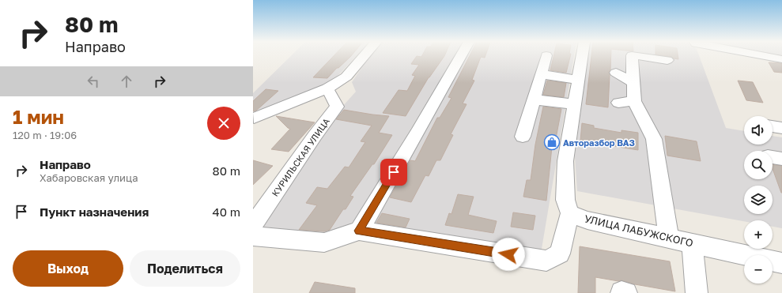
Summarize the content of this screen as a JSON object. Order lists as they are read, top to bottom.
{
  "streets": {
    "street": ["КУРИЛЬСКАЯ УЛИЦА", "УЛИЦА ЛАБУЖСКОГО"]
  },
  "places": {
    "shop": ["Авторазбор ВАЗ"]
  },
  "page": {
    "turn": ["80 m", "Направо"],
    "heading": ["1 мин", "120 m · 19:06"],
    "map_buttons": ["+", "−"],
    "list": [
      {
        "name": "Направо",
        "note": "Хабаровская улица",
        "value": "80 m"
      },
      {
        "name": "Пункт назначения",
        "value": "40 m"
      }
    ],
    "buttons": ["Выход", "Поделиться"]
  }
}
